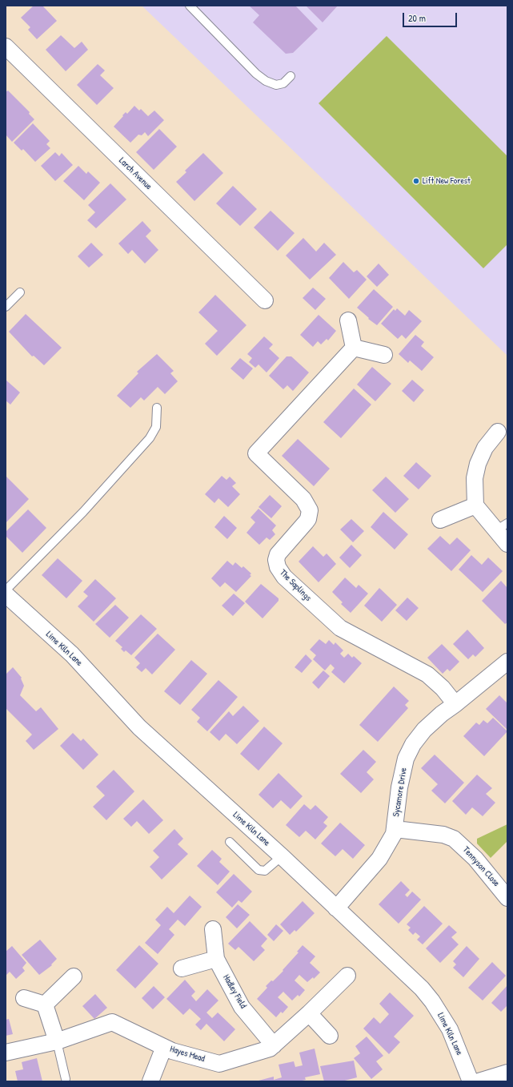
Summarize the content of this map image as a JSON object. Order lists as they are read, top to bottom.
{
  "streets": {
    "street": [
      "Larch Avenue",
      "The Saplings",
      "Lime Kiln Lane",
      "Sycamore Drive",
      "Tennyson Close",
      "Hadley Field",
      "Hayes Mead"
    ]
  },
  "crossings": [
    ["The Saplings", "Sycamore Drive"],
    ["Lime Kiln Lane", "Sycamore Drive"],
    ["Sycamore Drive", "Tennyson Close"],
    ["Hadley Field", "Hayes Mead"]
  ],
  "places": ["Lift New Forest"],
  "scale_bar": "20 m"
}
